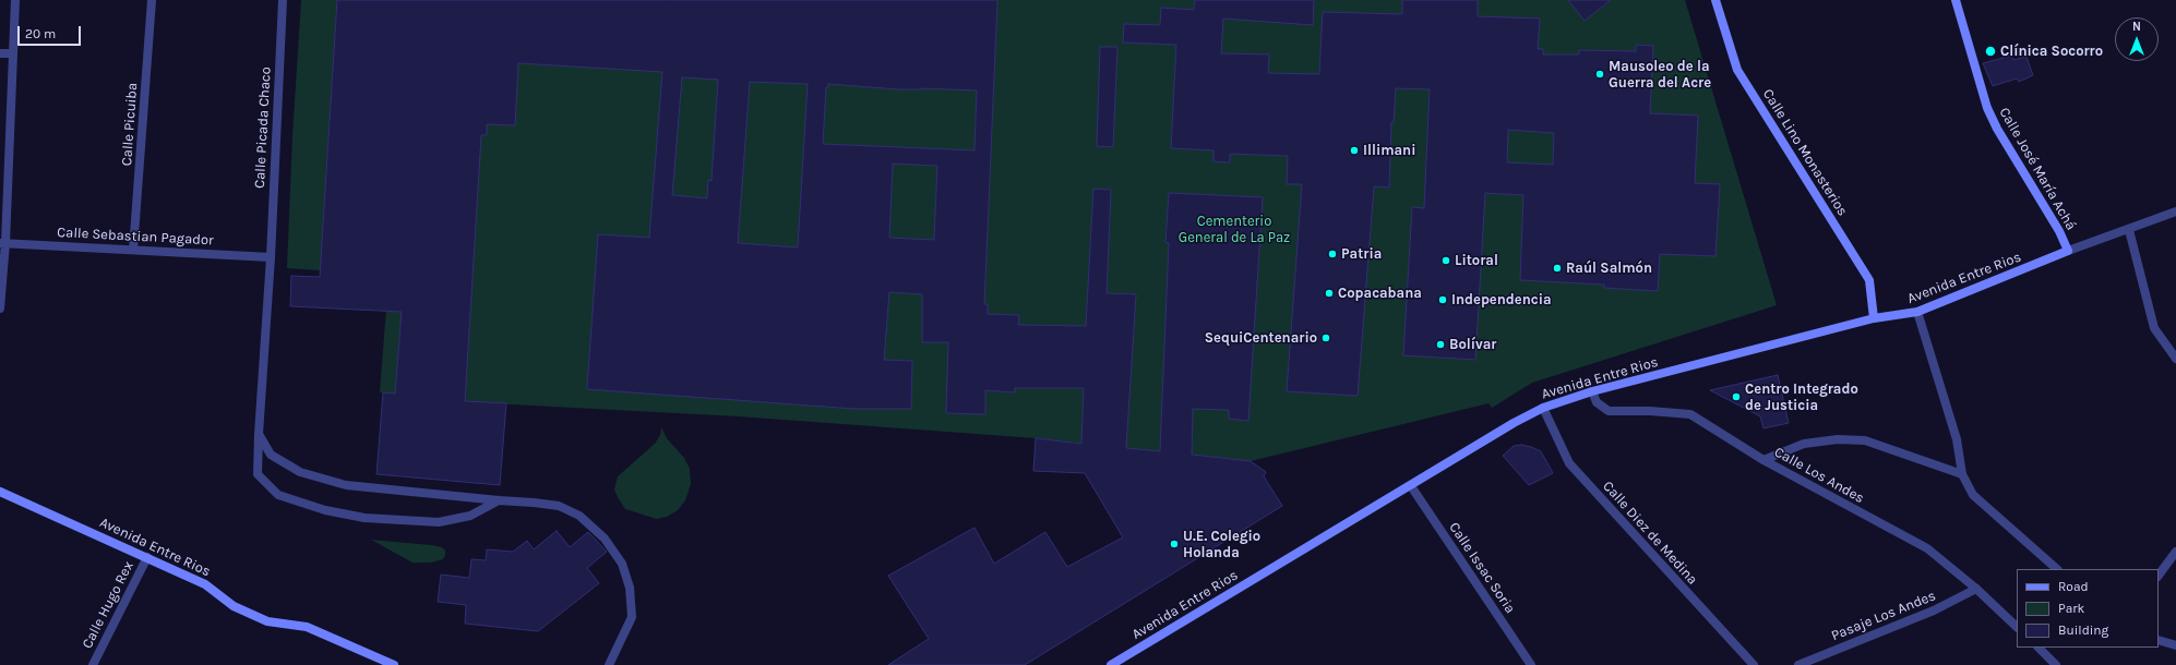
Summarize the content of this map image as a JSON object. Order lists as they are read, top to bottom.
{
  "streets": {
    "main road": ["Calle Lino Monasterios", "Calle José María Achá", "Avenida Entre Rios"],
    "street": [
      "Calle Picuiba",
      "Calle Picada Chaco",
      "Calle Sebastian Pagador",
      "Calle Los Andes",
      "Calle Diez de Medina",
      "Calle Issac Soria",
      "Calle Hugo Rex",
      "Pasaje Los Andes"
    ]
  },
  "crossings": [
    ["Calle Picuiba", "Calle Sebastian Pagador"],
    ["Calle Picada Chaco", "Calle Sebastian Pagador"],
    ["Calle Lino Monasterios", "Avenida Entre Rios"],
    ["Calle José María Achá", "Avenida Entre Rios"],
    ["Avenida Entre Rios", "Calle Los Andes"],
    ["Avenida Entre Rios", "Calle Diez de Medina"],
    ["Avenida Entre Rios", "Calle Issac Soria"],
    ["Avenida Entre Rios", "Calle Hugo Rex"],
    ["Calle Los Andes", "Pasaje Los Andes"]
  ],
  "parks": ["Cementerio General de La Paz"],
  "places": [
    "Clínica Socorro",
    "Mausoleo de la Guerra del Acre",
    "Illimani",
    "Patria",
    "Litoral",
    "Raúl Salmón",
    "Copacabana",
    "Independencia",
    "SequiCentenario",
    "Bolívar",
    "Centro Integrado de Justicia",
    "U.E. Colegio Holanda"
  ],
  "legend": ["Road", "Park", "Building"],
  "scale_bar": "20 m",
  "north": "top"
}
